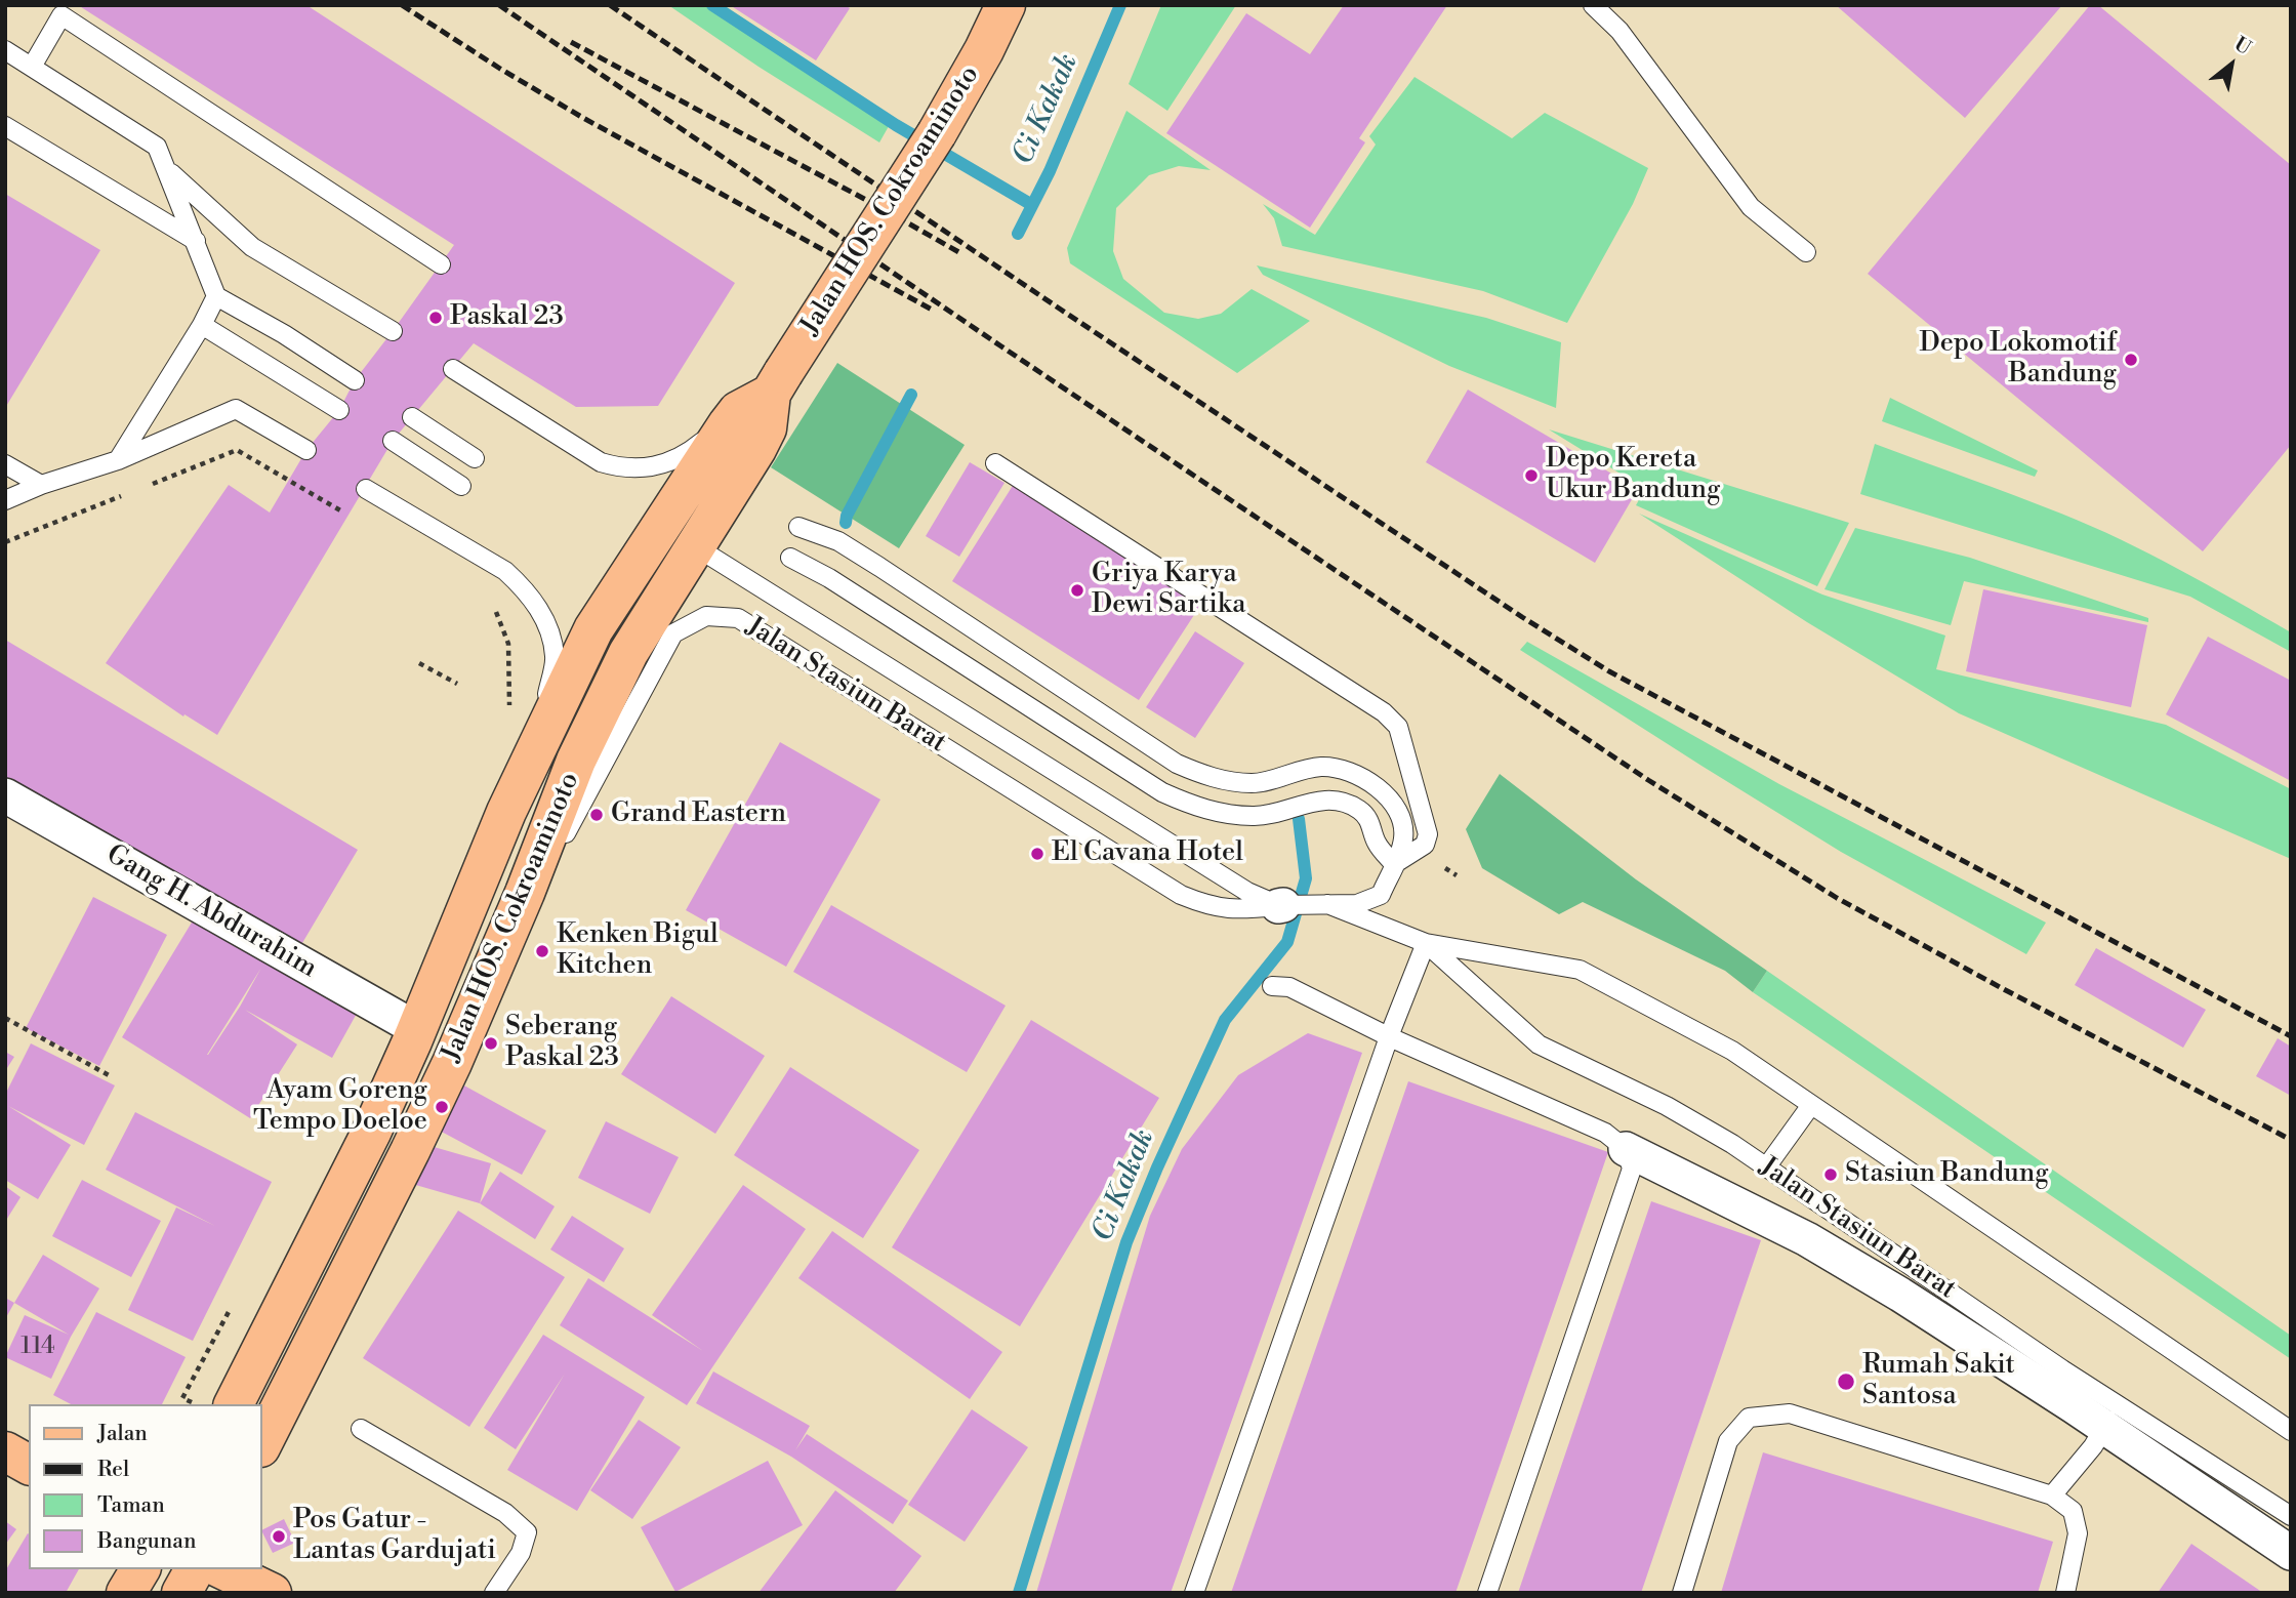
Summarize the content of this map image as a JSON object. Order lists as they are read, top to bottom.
{
  "streets": {
    "main road": ["Jalan HOS. Cokroaminoto"],
    "street": ["Gang H. Abdurahim"],
    "lane": ["Jalan Stasiun Barat"]
  },
  "crossings": [
    ["Jalan HOS. Cokroaminoto", "Jalan Stasiun Barat"],
    ["Jalan HOS. Cokroaminoto", "Gang H. Abdurahim"]
  ],
  "water": ["Ci Kakak"],
  "places": [
    "Paskal 23",
    "Depo Lokomotif Bandung",
    "Depo Kereta Ukur Bandung",
    "Griya Karya Dewi Sartika",
    "Grand Eastern",
    "El Cavana Hotel",
    "Kenken Bigul Kitchen",
    "Seberang Paskal 23",
    "Ayam Goreng Tempo Doeloe",
    "Stasiun Bandung",
    "Rumah Sakit Santosa",
    "Pos Gatur - Lantas Gardujati"
  ],
  "house_numbers": ["114"],
  "legend": [
    "Jalan",
    "Rel",
    "Taman",
    "Bangunan"
  ],
  "north": "top right"
}
